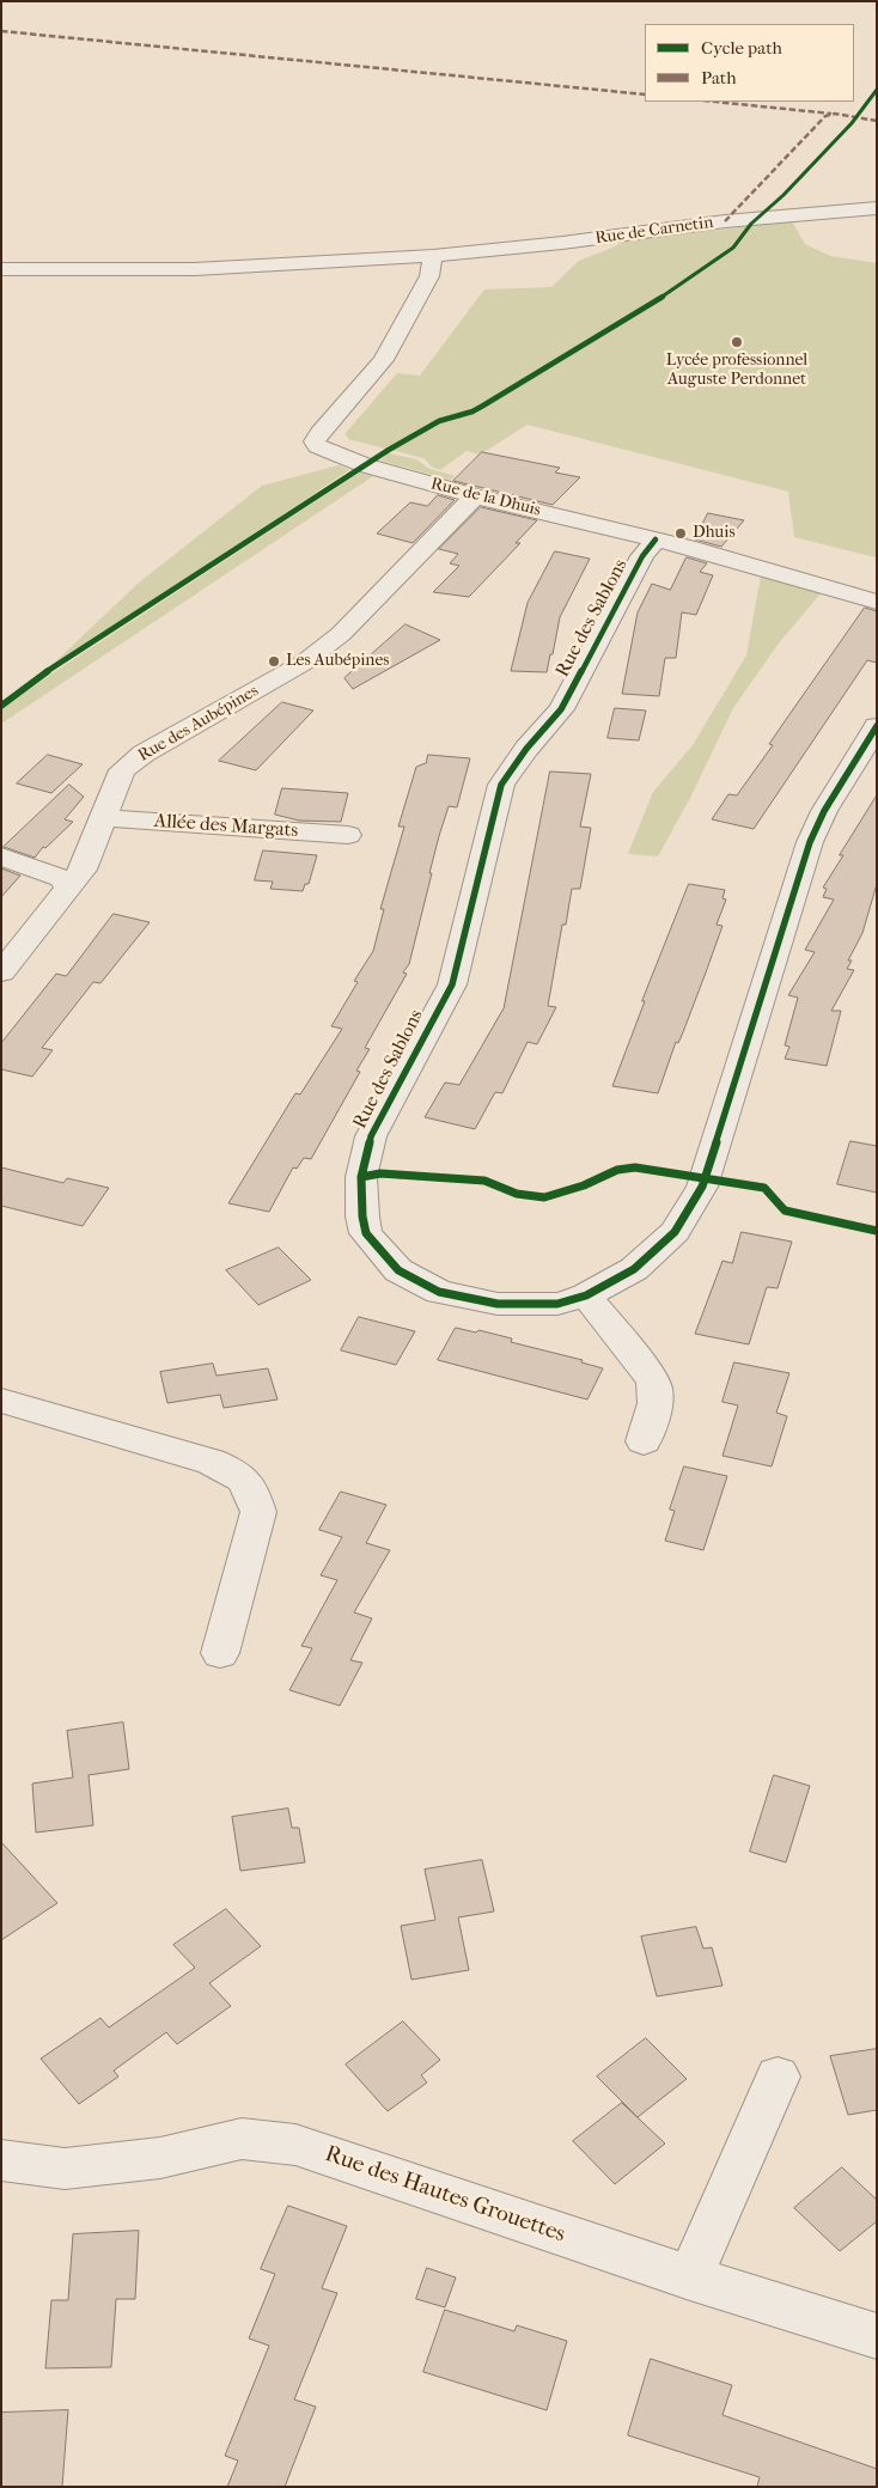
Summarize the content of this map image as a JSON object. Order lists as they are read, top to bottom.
{
  "streets": {
    "street": [
      "Rue de Carnetin",
      "Rue de la Dhuis",
      "Rue des Sablons",
      "Rue des Aubépines",
      "Allée des Margats",
      "Rue des Hautes Grouettes"
    ]
  },
  "crossings": [
    ["Rue de Carnetin", "Rue de la Dhuis"],
    ["Rue de la Dhuis", "Rue des Sablons"],
    ["Rue de la Dhuis", "Rue des Aubépines"],
    ["Rue des Aubépines", "Allée des Margats"]
  ],
  "places": ["Lycée professionnel Auguste Perdonnet", "Dhuis", "Les Aubépines"],
  "legend": ["Cycle path", "Path"]
}
